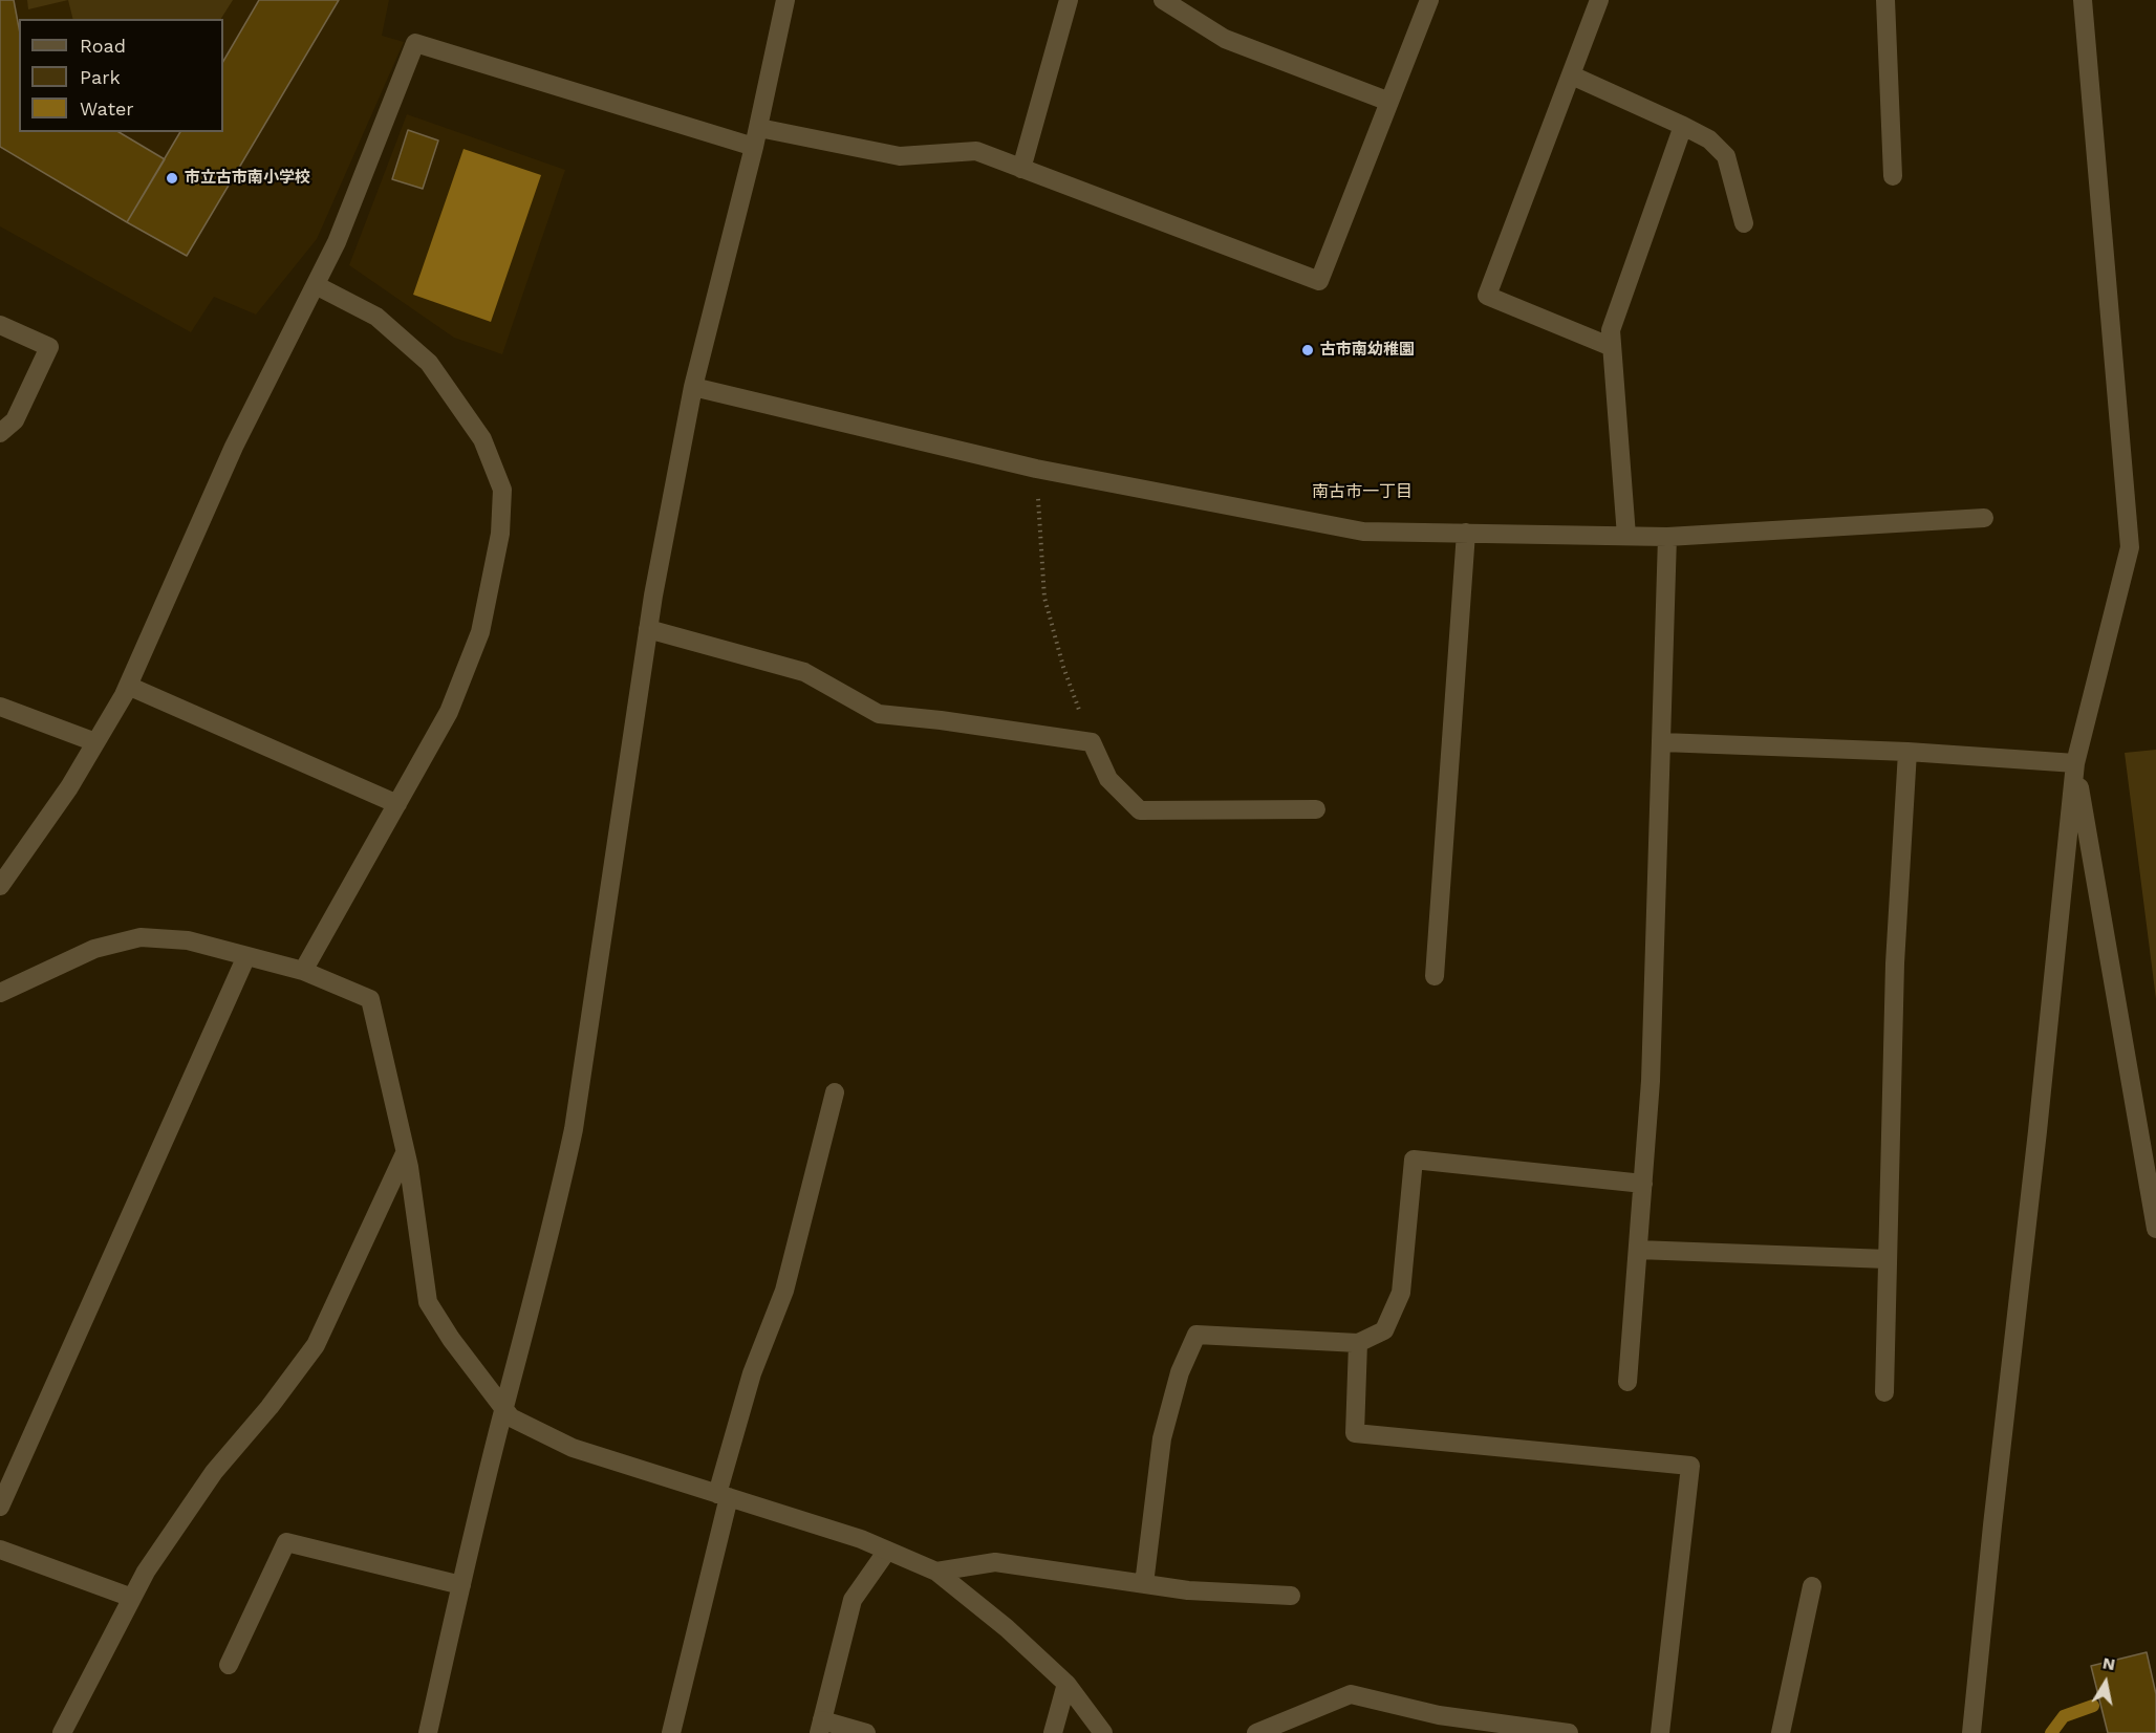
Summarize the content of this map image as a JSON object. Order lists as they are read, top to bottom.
{
  "districts": ["南古市一丁目"],
  "places": ["市立古市南小学校", "古市南幼稚園"],
  "legend": ["Road", "Park", "Water"],
  "north": "top"
}
